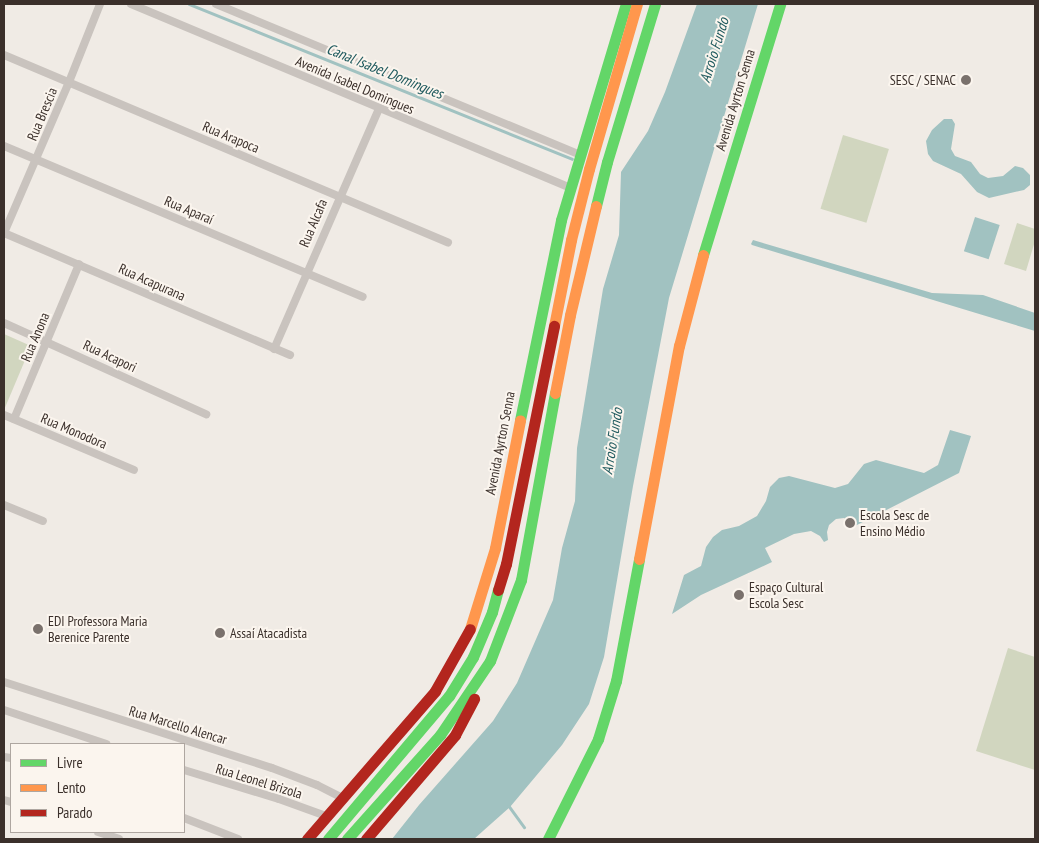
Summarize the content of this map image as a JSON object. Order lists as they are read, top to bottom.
{
  "streets": {
    "highway": ["Avenida Ayrton Senna"],
    "street": [
      "Avenida Isabel Domingues",
      "Rua Brescia",
      "Rua Arapoca",
      "Rua Aparaí",
      "Rua Alcafa",
      "Rua Acapurana",
      "Rua Anona",
      "Rua Acapori",
      "Rua Monodora",
      "Rua Marcello Alencar",
      "Rua Leonel Brizola"
    ]
  },
  "crossings": [
    ["Avenida Isabel Domingues", "Avenida Ayrton Senna"],
    ["Avenida Isabel Domingues", "Rua Alcafa"],
    ["Avenida Ayrton Senna", "Rua Marcello Alencar"],
    ["Avenida Ayrton Senna", "Rua Leonel Brizola"],
    ["Rua Brescia", "Rua Arapoca"],
    ["Rua Brescia", "Rua Aparaí"],
    ["Rua Brescia", "Rua Acapurana"],
    ["Rua Arapoca", "Rua Alcafa"],
    ["Rua Aparaí", "Rua Alcafa"],
    ["Rua Alcafa", "Rua Acapurana"],
    ["Rua Acapurana", "Rua Anona"],
    ["Rua Anona", "Rua Acapori"],
    ["Rua Anona", "Rua Monodora"]
  ],
  "water": ["Arroio Fundo", "Canal Isabel Domingues"],
  "places": [
    "SESC / SENAC",
    "Escola Sesc de Ensino Médio",
    "Espaço Cultural Escola Sesc",
    "EDI Professora Maria Berenice Parente",
    "Assaí Atacadista"
  ],
  "legend": ["Livre", "Lento", "Parado"]
}
